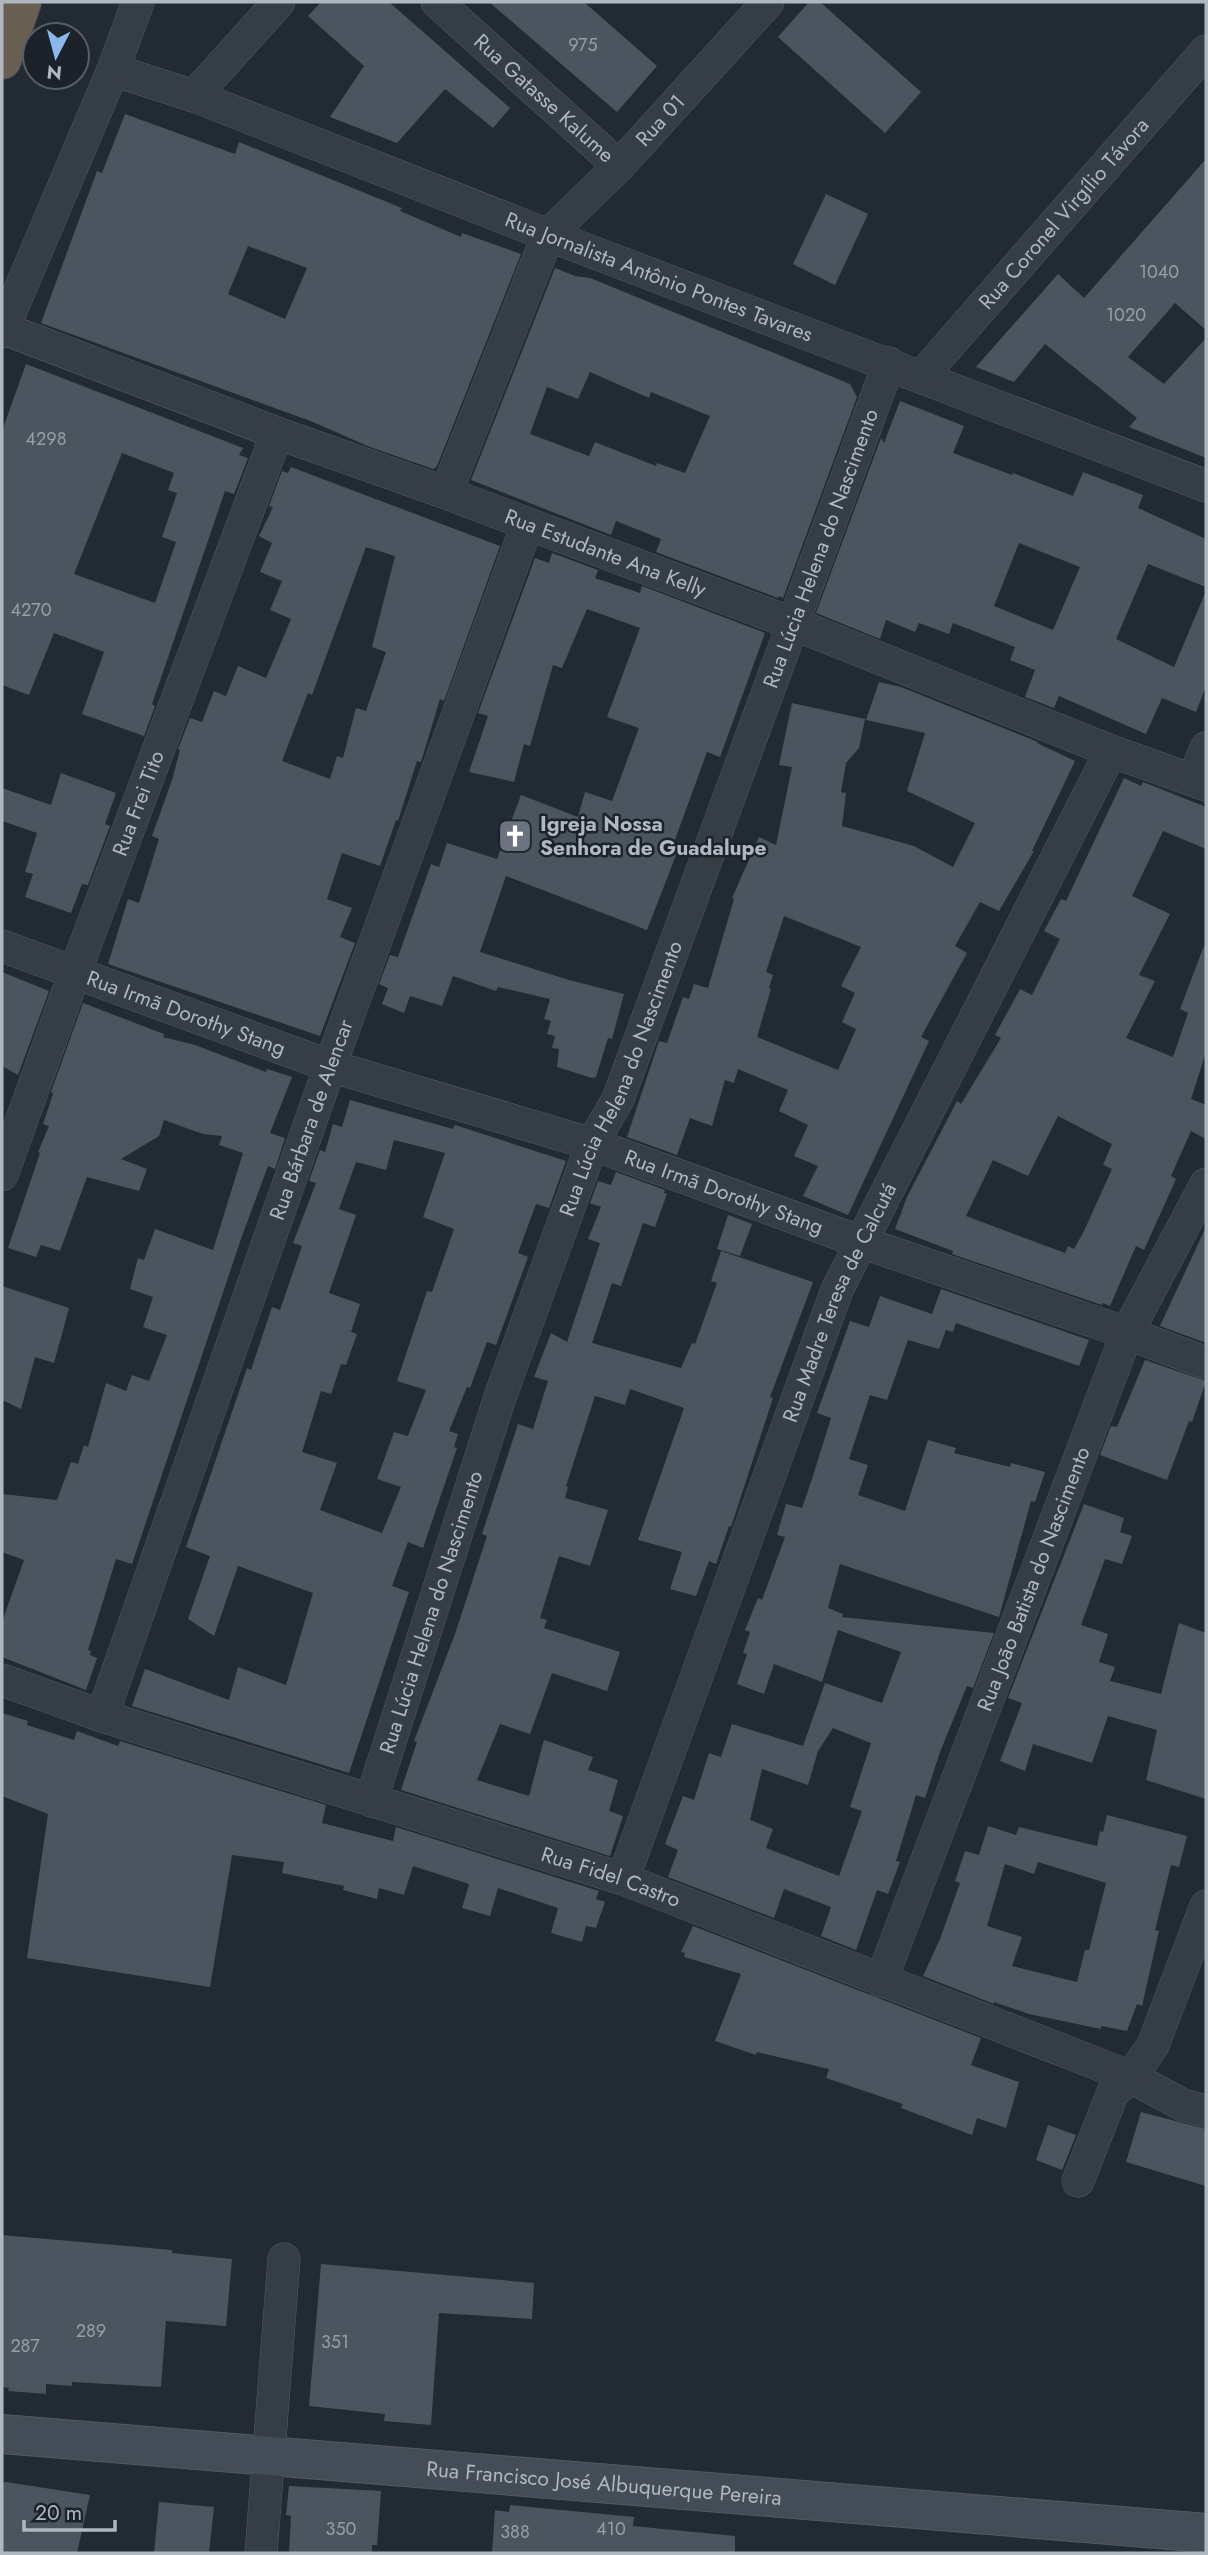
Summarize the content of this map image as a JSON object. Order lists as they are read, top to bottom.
{
  "streets": {
    "main road": ["Rua Francisco José Albuquerque Pereira"],
    "street": [
      "Rua Gatasse Kalume",
      "Rua 01",
      "Rua Coronel Virgílio Távora",
      "Rua Jornalista Antônio Pontes Tavares",
      "Rua Lúcia Helena do Nascimento",
      "Rua Estudante Ana Kelly",
      "Rua Frei Tito",
      "Rua Irmã Dorothy Stang",
      "Rua Bárbara de Alencar",
      "Rua Madre Teresa de Calcutá",
      "Rua João Batista do Nascimento",
      "Rua Fidel Castro"
    ]
  },
  "crossings": [
    ["Rua Gatasse Kalume", "Rua 01"],
    ["Rua 01", "Rua Jornalista Antônio Pontes Tavares"],
    ["Rua Coronel Virgílio Távora", "Rua Jornalista Antônio Pontes Tavares"],
    ["Rua Jornalista Antônio Pontes Tavares", "Rua Lúcia Helena do Nascimento"],
    ["Rua Lúcia Helena do Nascimento", "Rua Estudante Ana Kelly"],
    ["Rua Lúcia Helena do Nascimento", "Rua Irmã Dorothy Stang"],
    ["Rua Lúcia Helena do Nascimento", "Rua Fidel Castro"],
    ["Rua Estudante Ana Kelly", "Rua Frei Tito"],
    ["Rua Estudante Ana Kelly", "Rua Bárbara de Alencar"],
    ["Rua Estudante Ana Kelly", "Rua Madre Teresa de Calcutá"],
    ["Rua Frei Tito", "Rua Irmã Dorothy Stang"],
    ["Rua Irmã Dorothy Stang", "Rua Bárbara de Alencar"],
    ["Rua Irmã Dorothy Stang", "Rua Madre Teresa de Calcutá"],
    ["Rua Irmã Dorothy Stang", "Rua João Batista do Nascimento"],
    ["Rua Bárbara de Alencar", "Rua Fidel Castro"],
    ["Rua Madre Teresa de Calcutá", "Rua Fidel Castro"],
    ["Rua João Batista do Nascimento", "Rua Fidel Castro"]
  ],
  "places": {
    "church": ["Igreja Nossa Senhora de Guadalupe"]
  },
  "house_numbers": [
    "975",
    "1040",
    "1020",
    "4298",
    "4270",
    "289",
    "351",
    "287",
    "350",
    "410",
    "388"
  ],
  "scale_bar": "20 m",
  "north": "bottom"
}
